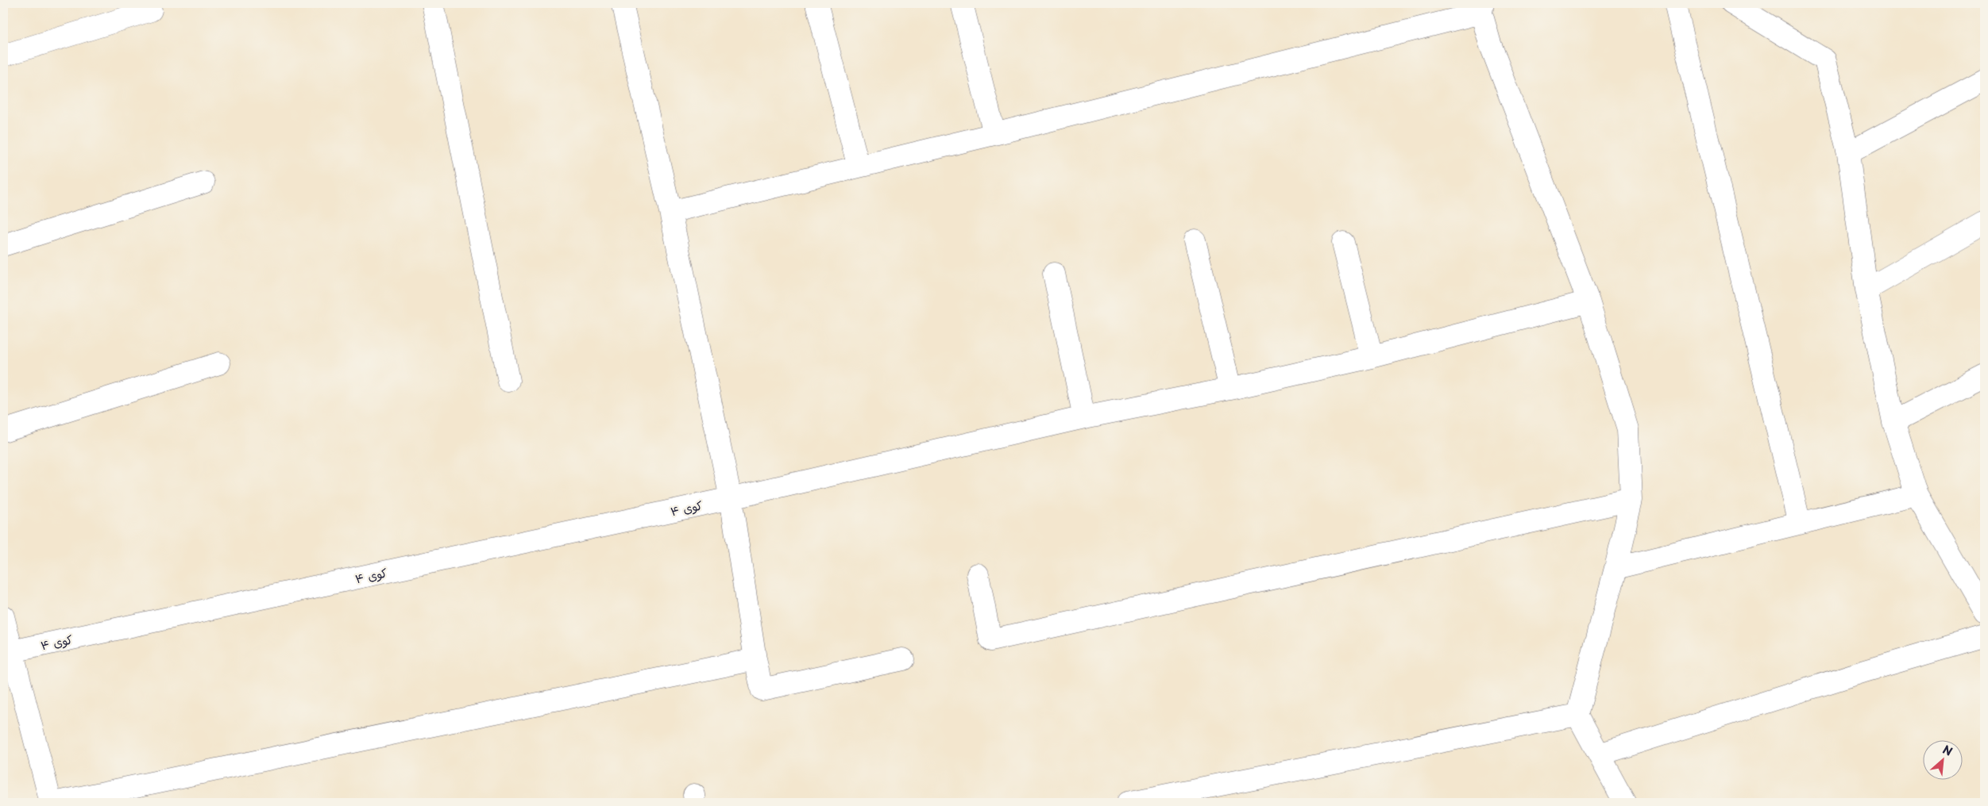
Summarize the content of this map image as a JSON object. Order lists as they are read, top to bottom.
{
  "streets": {
    "street": ["کوی ۴"]
  },
  "north": "top right"
}
